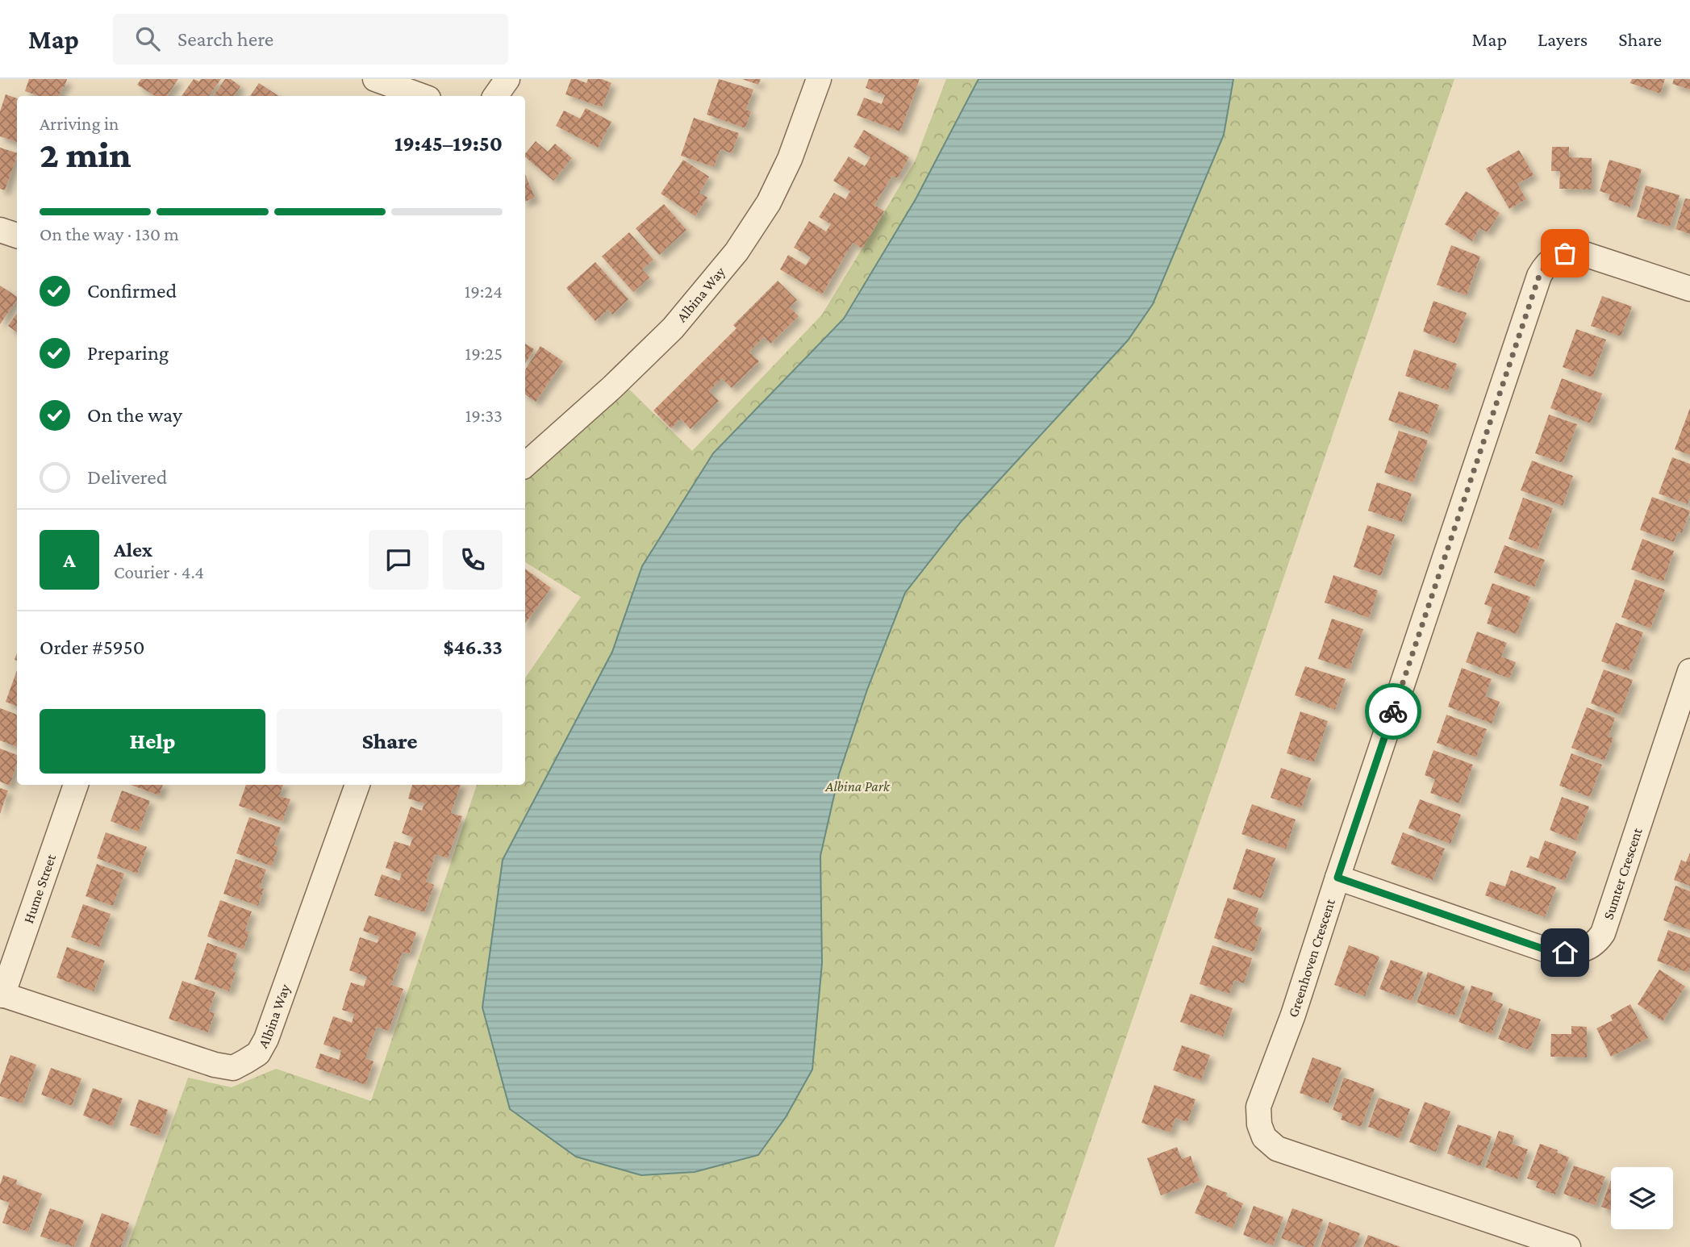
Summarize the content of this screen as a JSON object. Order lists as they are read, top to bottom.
{
  "streets": {
    "street": [
      "Albina Way",
      "Sumter Crescent",
      "Hume Street",
      "Greenhoven Crescent"
    ]
  },
  "crossings": [
    ["Albina Way", "Hume Street"],
    ["Sumter Crescent", "Greenhoven Crescent"]
  ],
  "parks": ["Albina Park"],
  "page": {
    "header": "Map",
    "search": "Search here",
    "nav": ["Map", "Layers", "Share"],
    "heading": ["2 min", "Arriving in", "19:45–19:50"],
    "panel": [
      "Alex",
      "Courier · 4.4",
      "Order #5950",
      "$46.33"
    ],
    "bar": "On the way · 130 m",
    "list": [
      ["Confirmed", "19:24"],
      ["Preparing", "19:25"],
      ["On the way", "19:33"],
      "Delivered"
    ],
    "round": "A",
    "buttons": ["Help", "Share"]
  }
}
